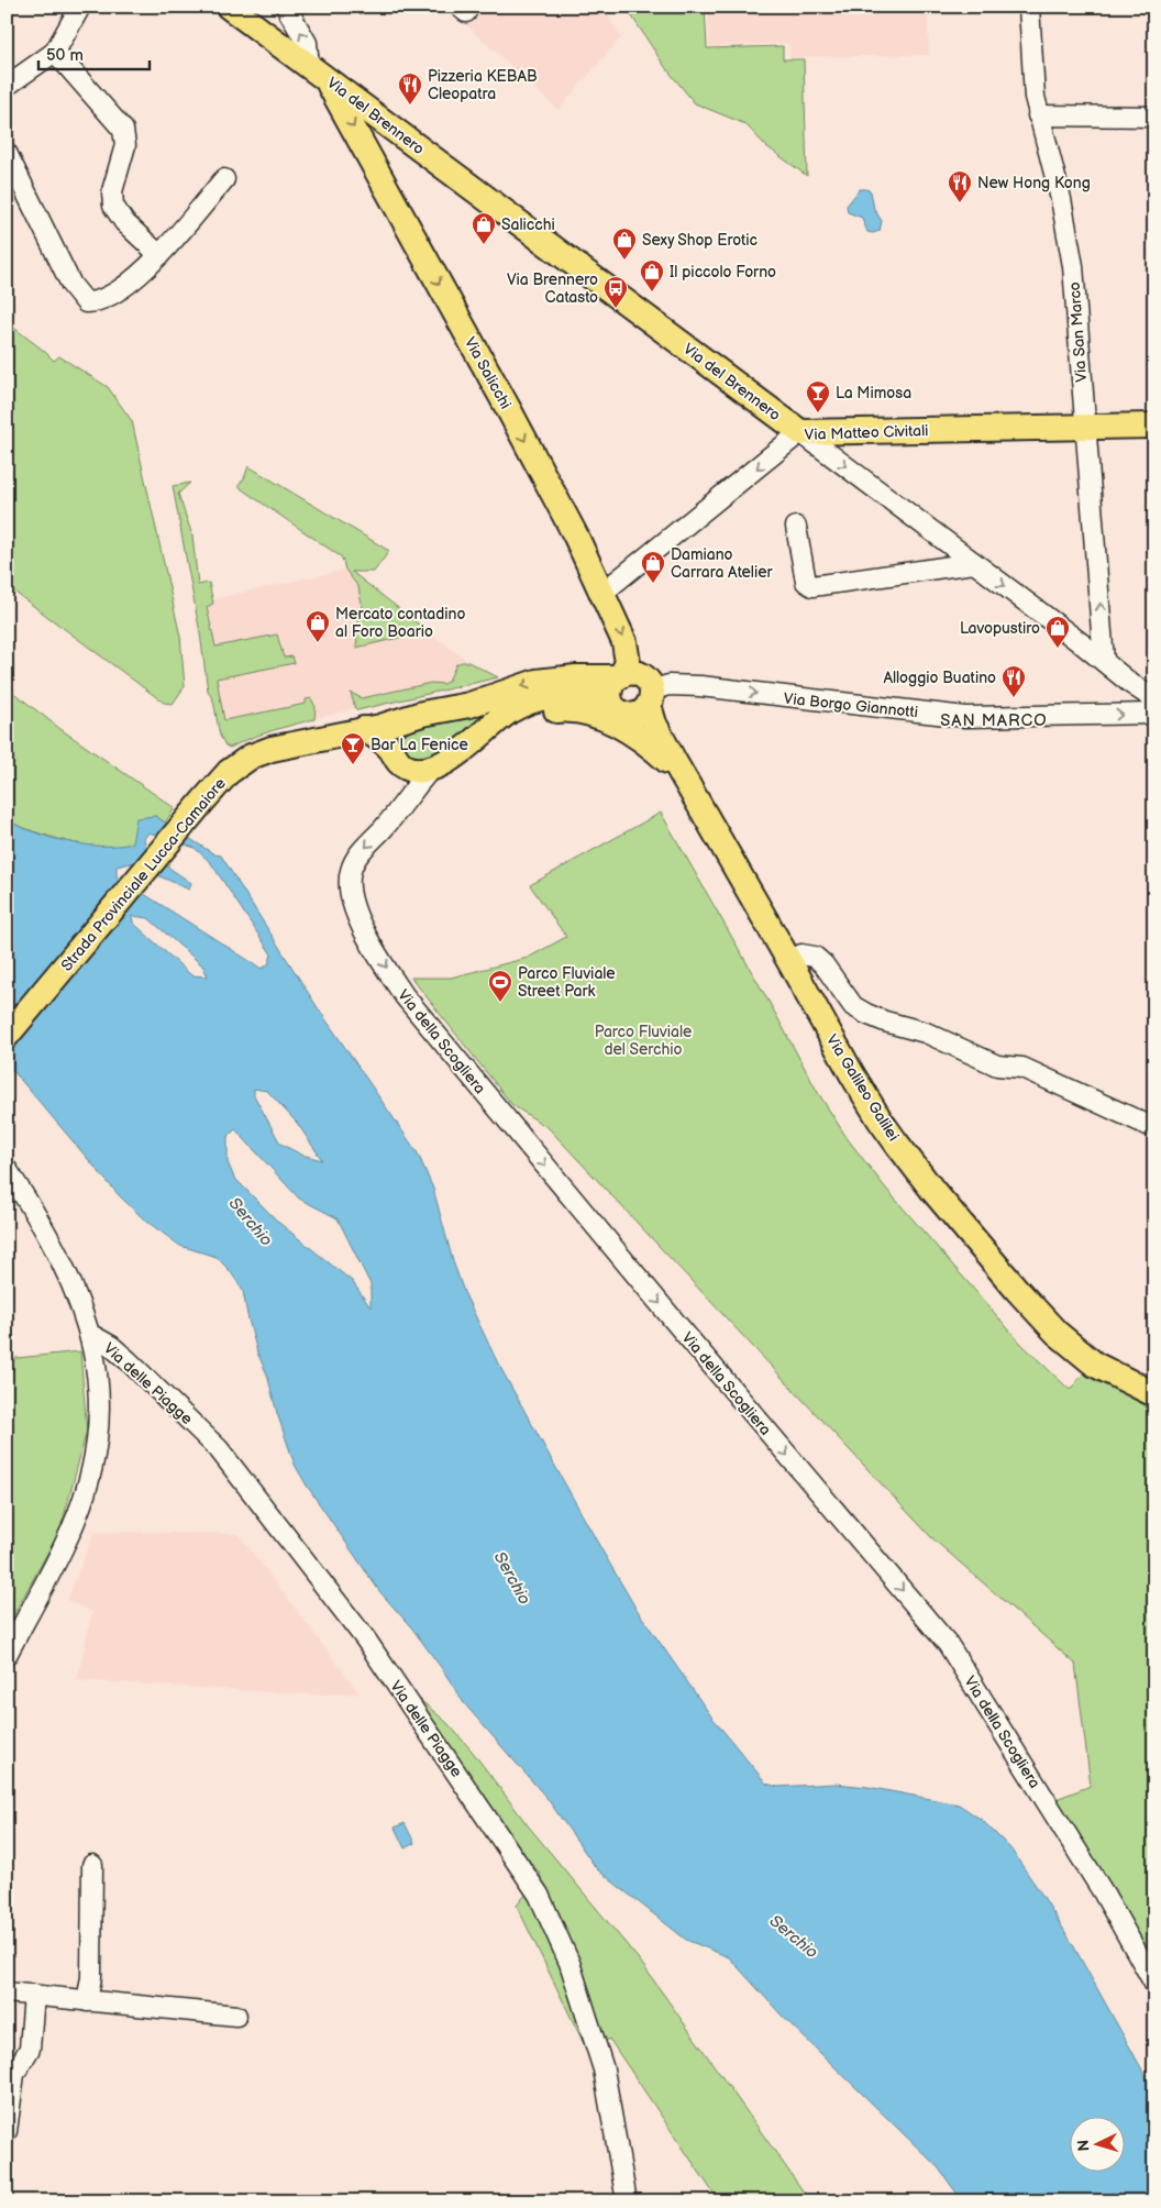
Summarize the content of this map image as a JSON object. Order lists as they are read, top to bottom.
{
  "streets": {
    "main road": [
      "Via del Brennero",
      "Via Salicchi",
      "Via Matteo Civitali",
      "Strada Provinciale Lucca-Camaiore",
      "Via Galileo Galilei"
    ],
    "street": [
      "Via San Marco",
      "Via Borgo Giannotti",
      "Via della Scogliera",
      "Via delle Piagge"
    ]
  },
  "crossings": [
    ["Via del Brennero", "Via San Marco"],
    ["Via del Brennero", "Via Salicchi"],
    ["Via del Brennero", "Via Matteo Civitali"],
    ["Via San Marco", "Via Matteo Civitali"],
    ["Via Salicchi", "Via Matteo Civitali"],
    ["Via Salicchi", "Strada Provinciale Lucca-Camaiore"],
    ["Via Borgo Giannotti", "Strada Provinciale Lucca-Camaiore"],
    ["Via Borgo Giannotti", "Via Galileo Galilei"],
    ["Strada Provinciale Lucca-Camaiore", "Via Galileo Galilei"]
  ],
  "one_way": [
    "Via San Marco",
    "Via Salicchi",
    "Via Matteo Civitali",
    "Via Borgo Giannotti",
    "Via della Scogliera"
  ],
  "districts": ["SAN MARCO"],
  "water": ["Serchio"],
  "parks": ["Parco Fluviale del Serchio"],
  "places": {
    "restaurant": ["Pizzeria KEBAB Cleopatra", "New Hong Kong", "Alloggio Buatino"],
    "shop": [
      "Salicchi",
      "Sexy Shop Erotic",
      "Il piccolo Forno",
      "Damiano Carrara Atelier",
      "Mercato contadino al Foro Boario",
      "Lavopustiro"
    ],
    "bus stop": ["Via Brennero Catasto"],
    "bar": ["La Mimosa", "Bar La Fenice"],
    "sports": ["Parco Fluviale Street Park"]
  },
  "scale_bar": "50 m",
  "north": "left"
}
